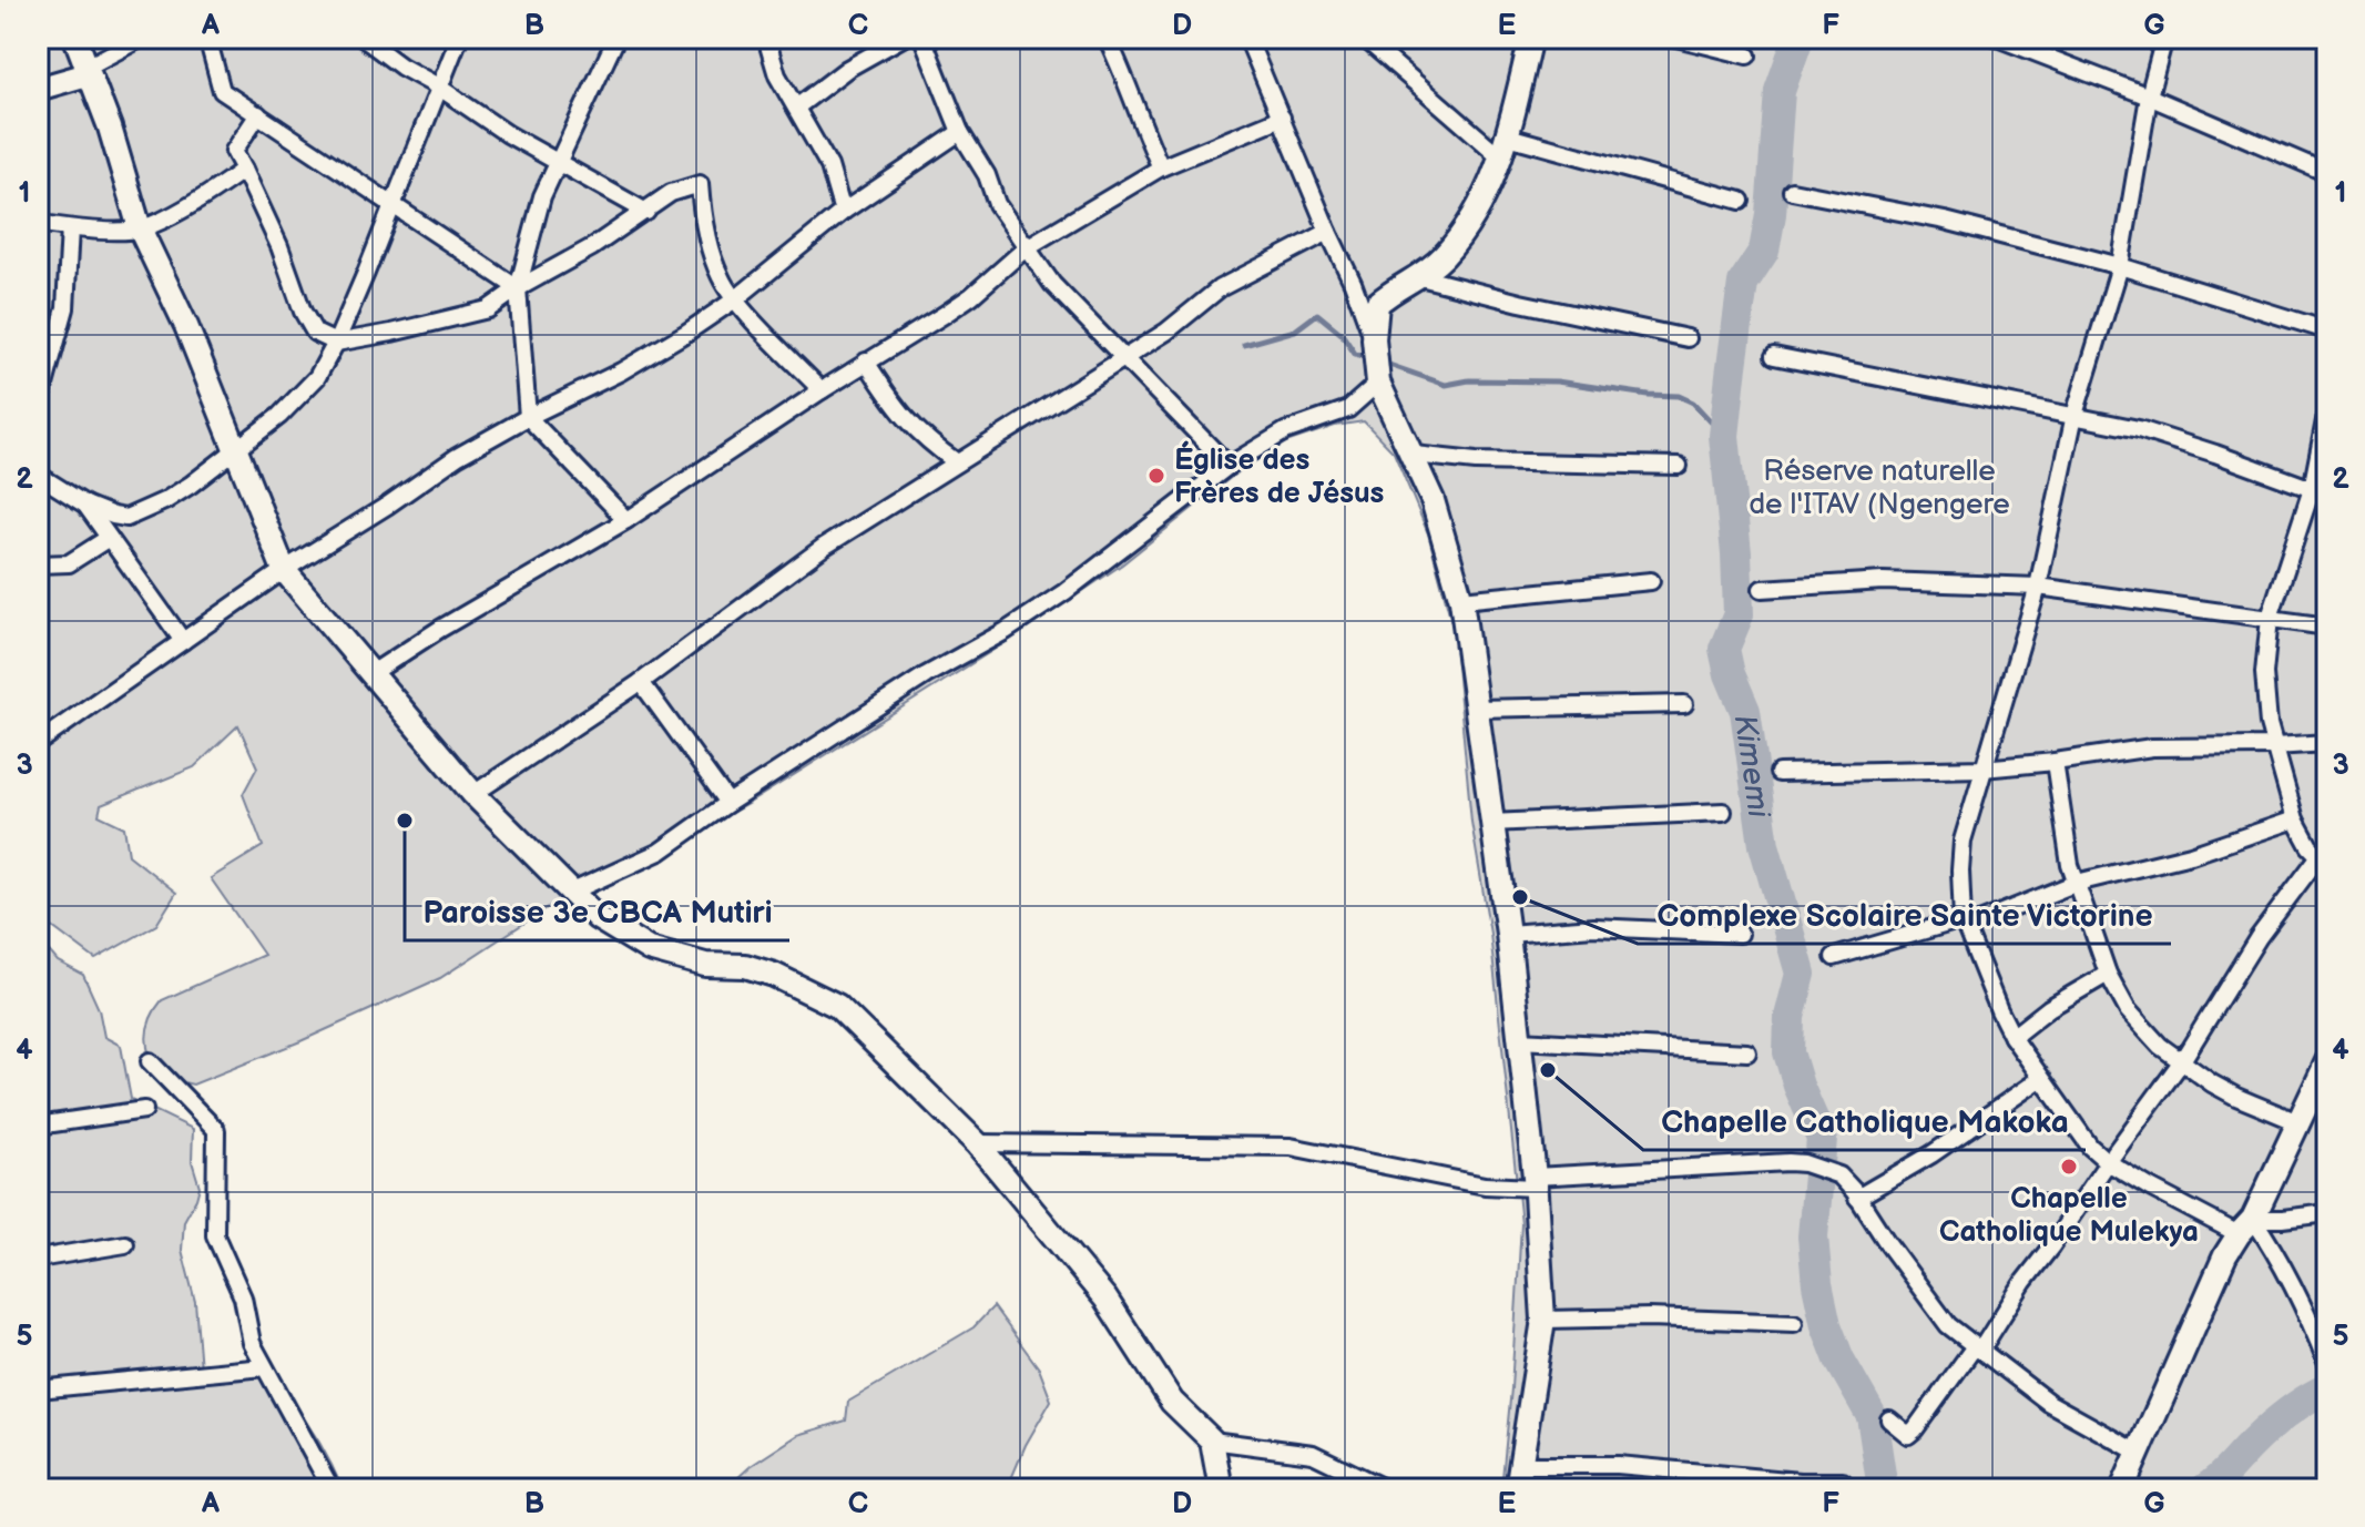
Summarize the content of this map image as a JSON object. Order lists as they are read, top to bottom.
{
  "water": ["Kimemi"],
  "parks": ["Réserve naturelle de l'ITAV (Ngengere"],
  "places": [
    "Église des Frères de Jésus",
    "Paroisse 3e CBCA Mutiri",
    "Complexe Scolaire Sainte Victorine",
    "Chapelle Catholique Makoka",
    "Chapelle Catholique Mulekya"
  ],
  "grid": {
    "columns": [
      "A",
      "B",
      "C",
      "D",
      "E",
      "F",
      "G"
    ],
    "rows": [
      "1",
      "2",
      "3",
      "4",
      "5"
    ]
  }
}
